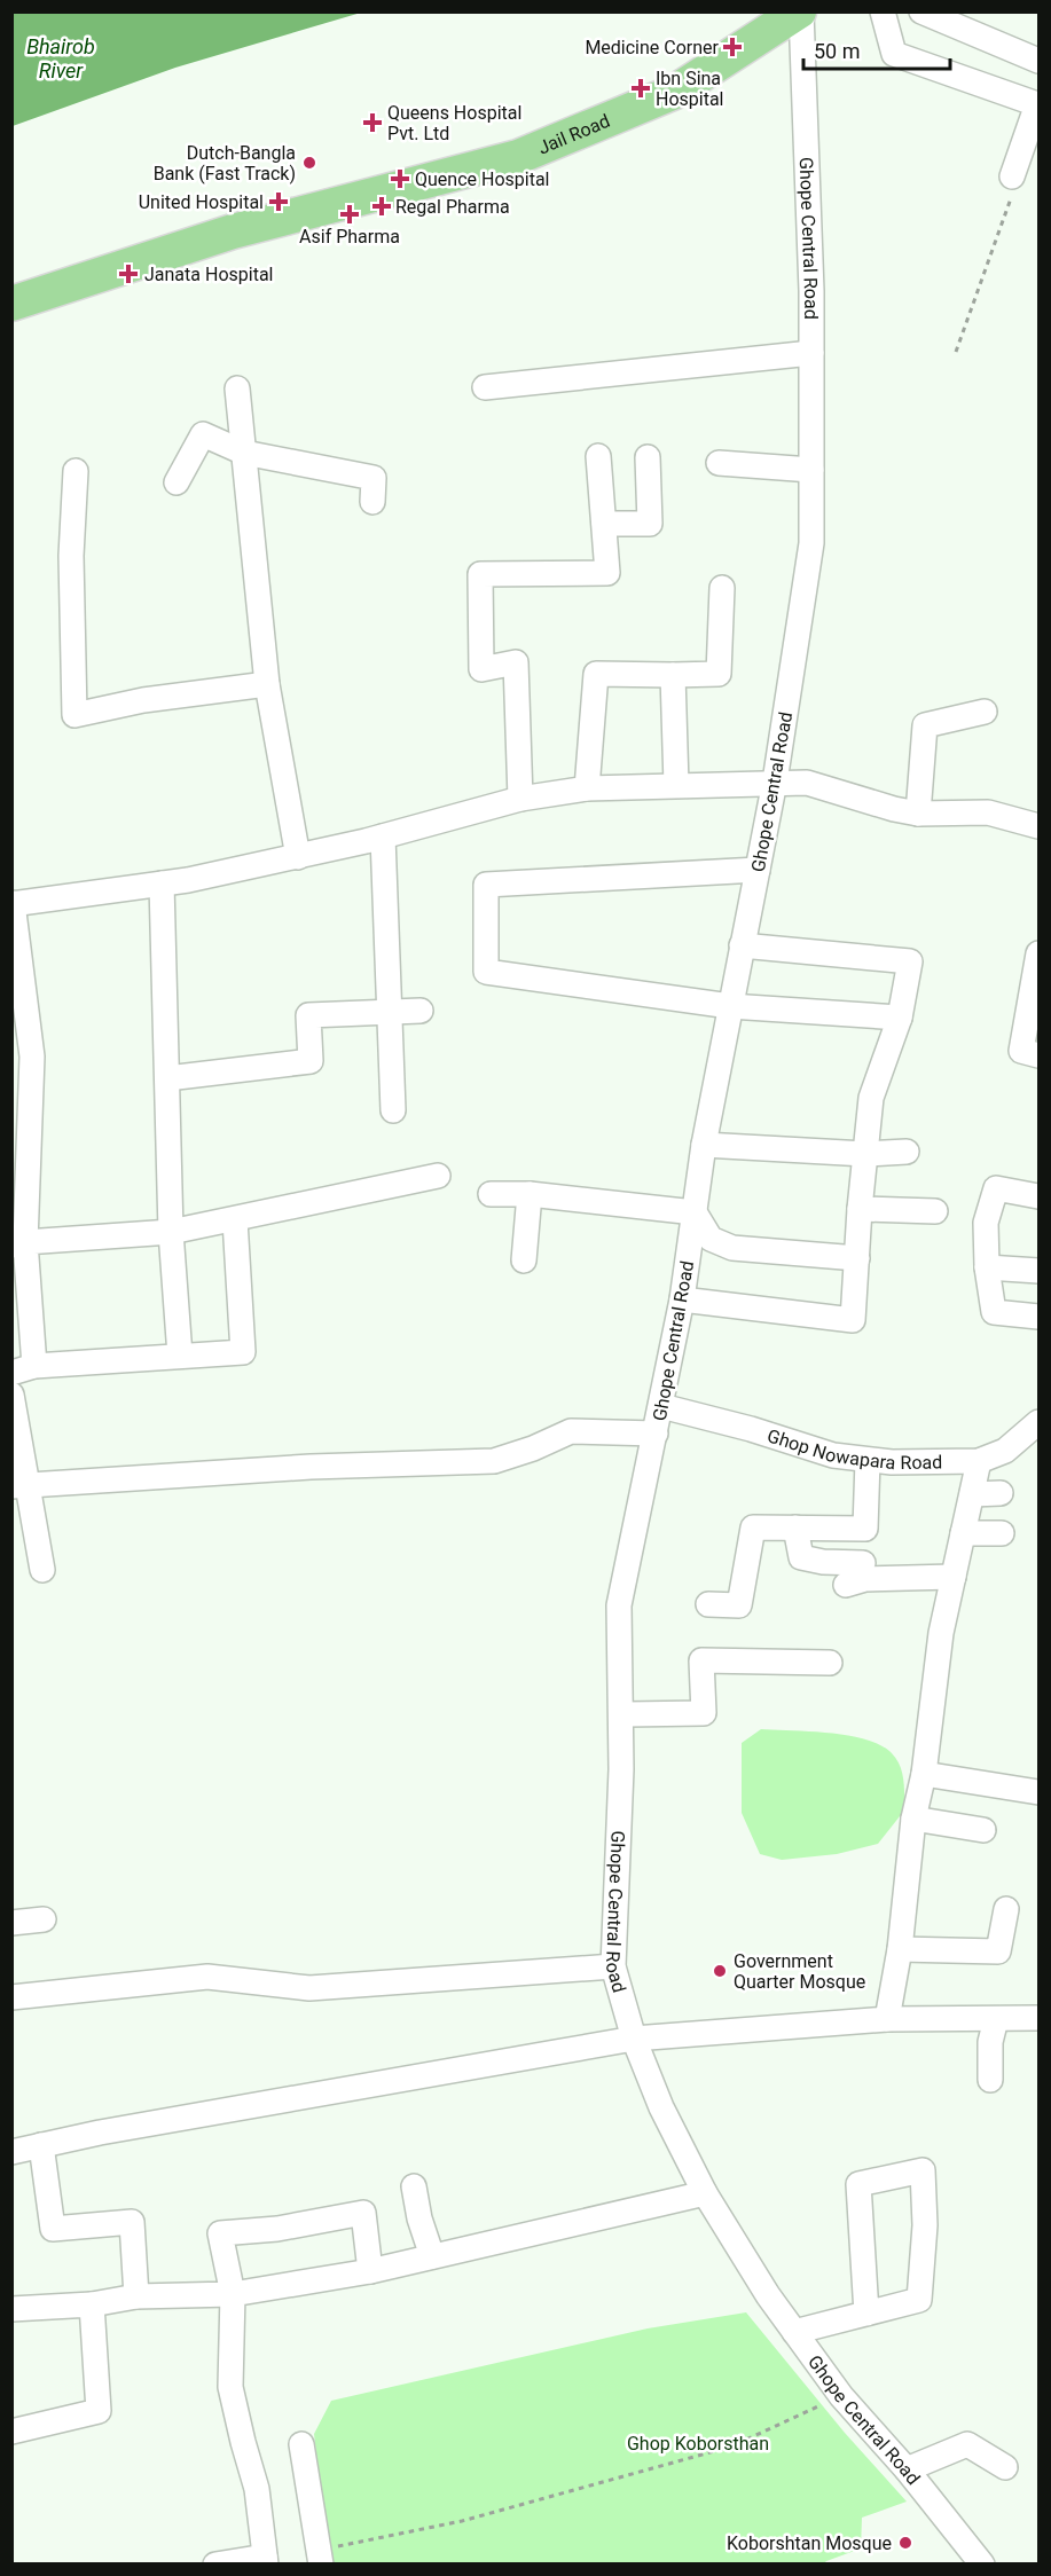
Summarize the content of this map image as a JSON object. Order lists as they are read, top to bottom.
{
  "streets": {
    "highway": ["Jail Road"],
    "street": ["Ghope Central Road", "Ghop Nowapara Road"]
  },
  "crossings": [
    ["Jail Road", "Ghope Central Road"],
    ["Ghope Central Road", "Ghop Nowapara Road"]
  ],
  "water": ["Bhairob River"],
  "parks": ["Ghop Koborsthan"],
  "places": {
    "health": [
      "Medicine Corner",
      "Ibn Sina Hospital",
      "Queens Hospital Pvt. Ltd",
      "Quence Hospital",
      "United Hospital",
      "Regal Pharma",
      "Asif Pharma",
      "Janata Hospital"
    ],
    "other": ["Dutch-Bangla Bank (Fast Track)", "Government Quarter Mosque", "Koborshtan Mosque"]
  },
  "scale_bar": "50 m"
}
